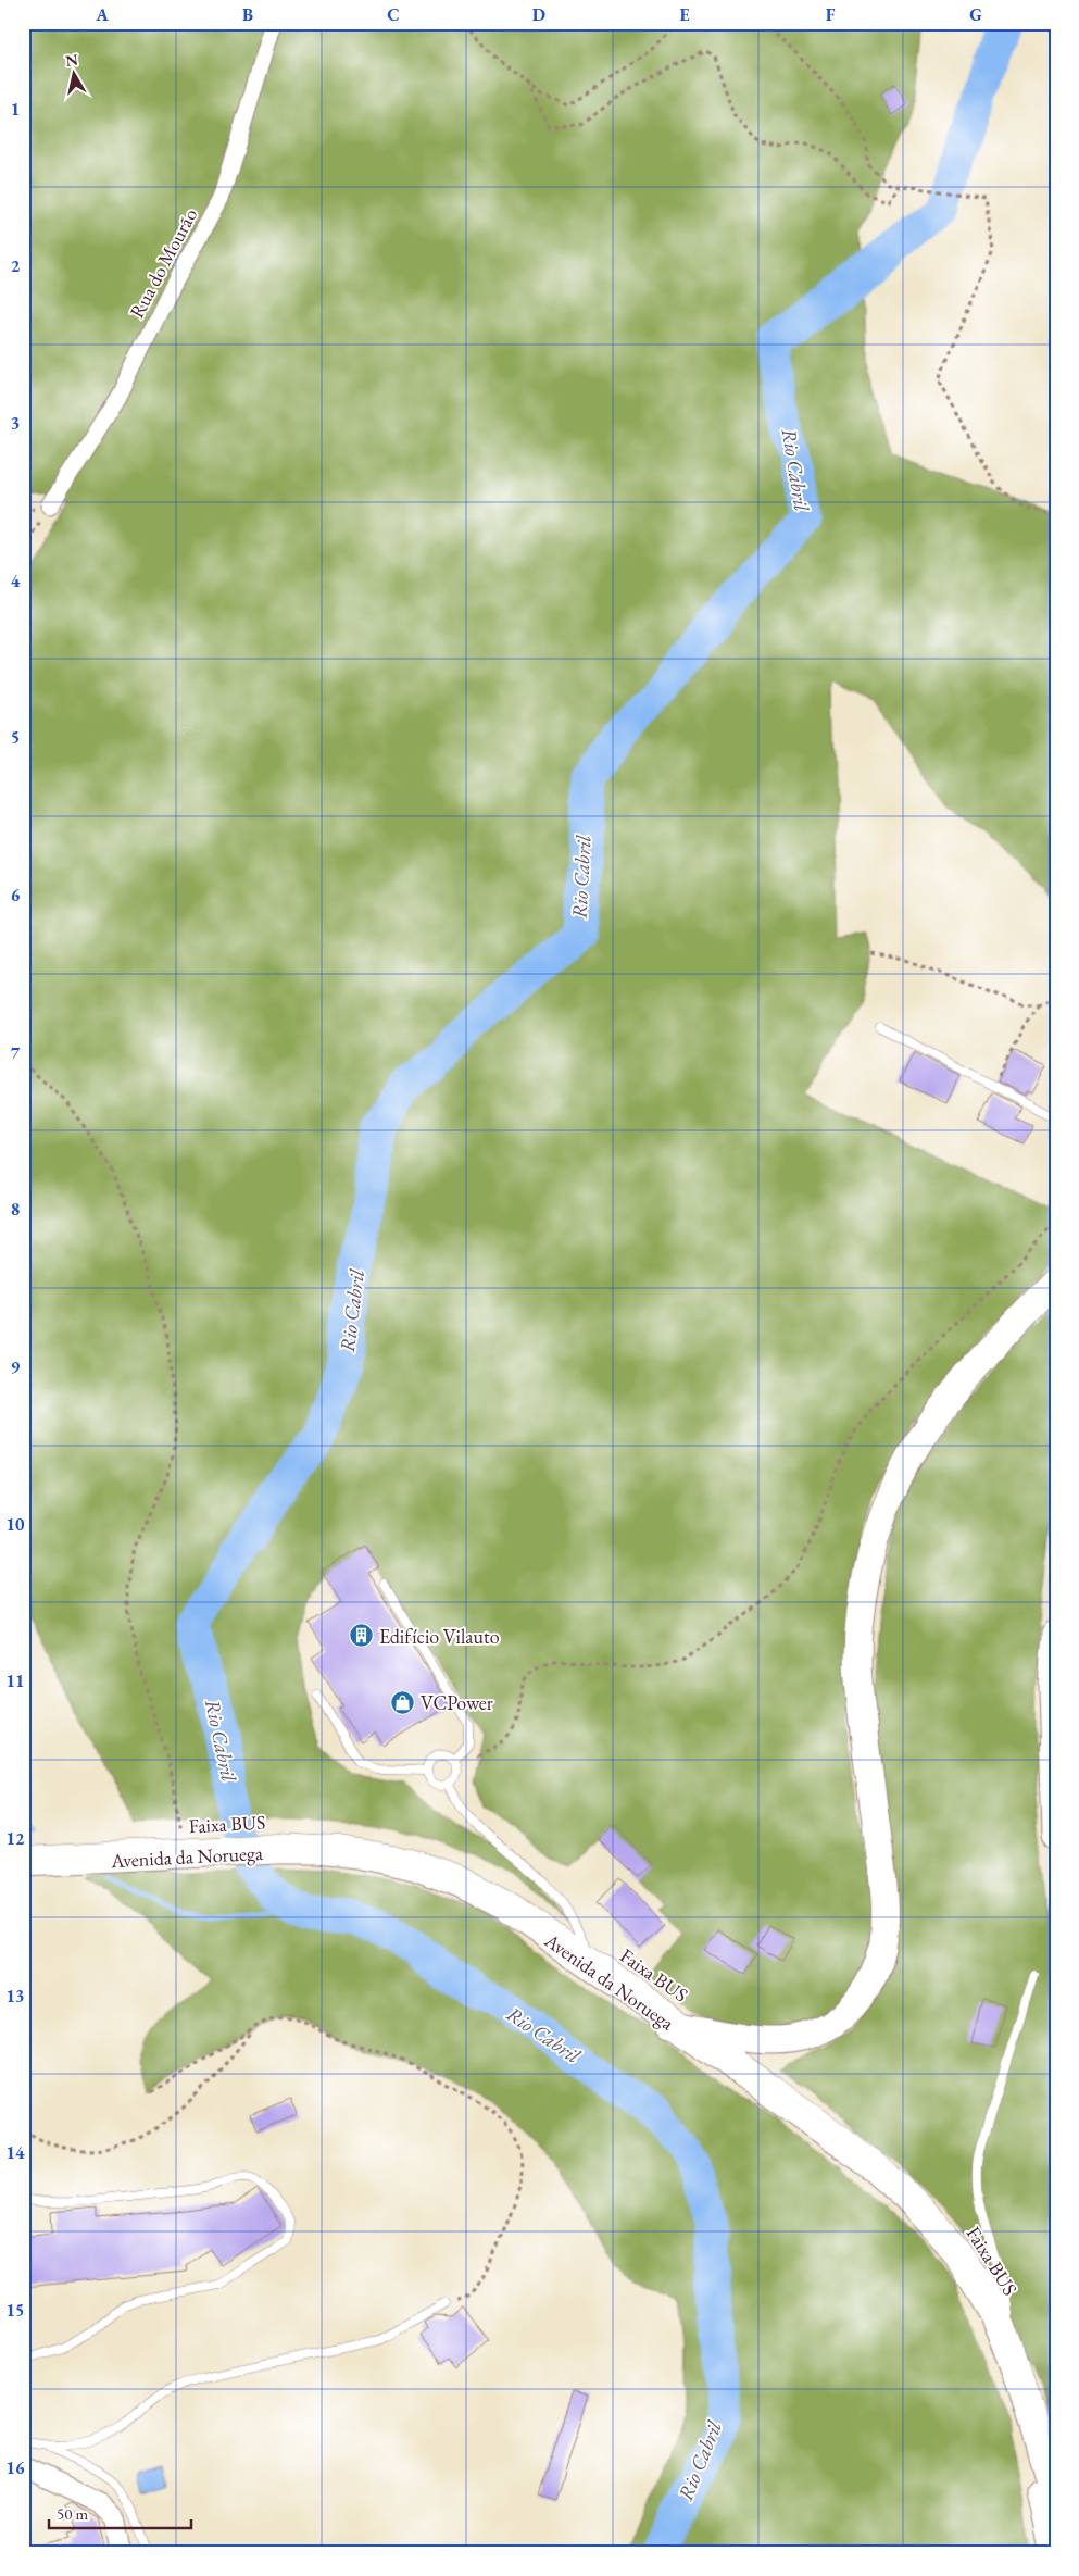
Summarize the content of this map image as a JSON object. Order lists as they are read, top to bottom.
{
  "streets": {
    "main road": ["Avenida da Noruega"],
    "street": ["Rua do Mourão"],
    "lane": ["Faixa BUS"]
  },
  "crossings": [
    ["Faixa BUS", "Avenida da Noruega"]
  ],
  "water": ["Rio Cabril"],
  "places": {
    "building": ["Edifício Vilauto"],
    "shop": ["VCPower"]
  },
  "scale_bar": "50 m",
  "north": "top",
  "grid": {
    "columns": [
      "A",
      "B",
      "C",
      "D",
      "E",
      "F",
      "G"
    ],
    "rows": [
      "1",
      "2",
      "3",
      "4",
      "5",
      "6",
      "7",
      "8",
      "9",
      "10",
      "11",
      "12",
      "13",
      "14",
      "15",
      "16"
    ]
  }
}
